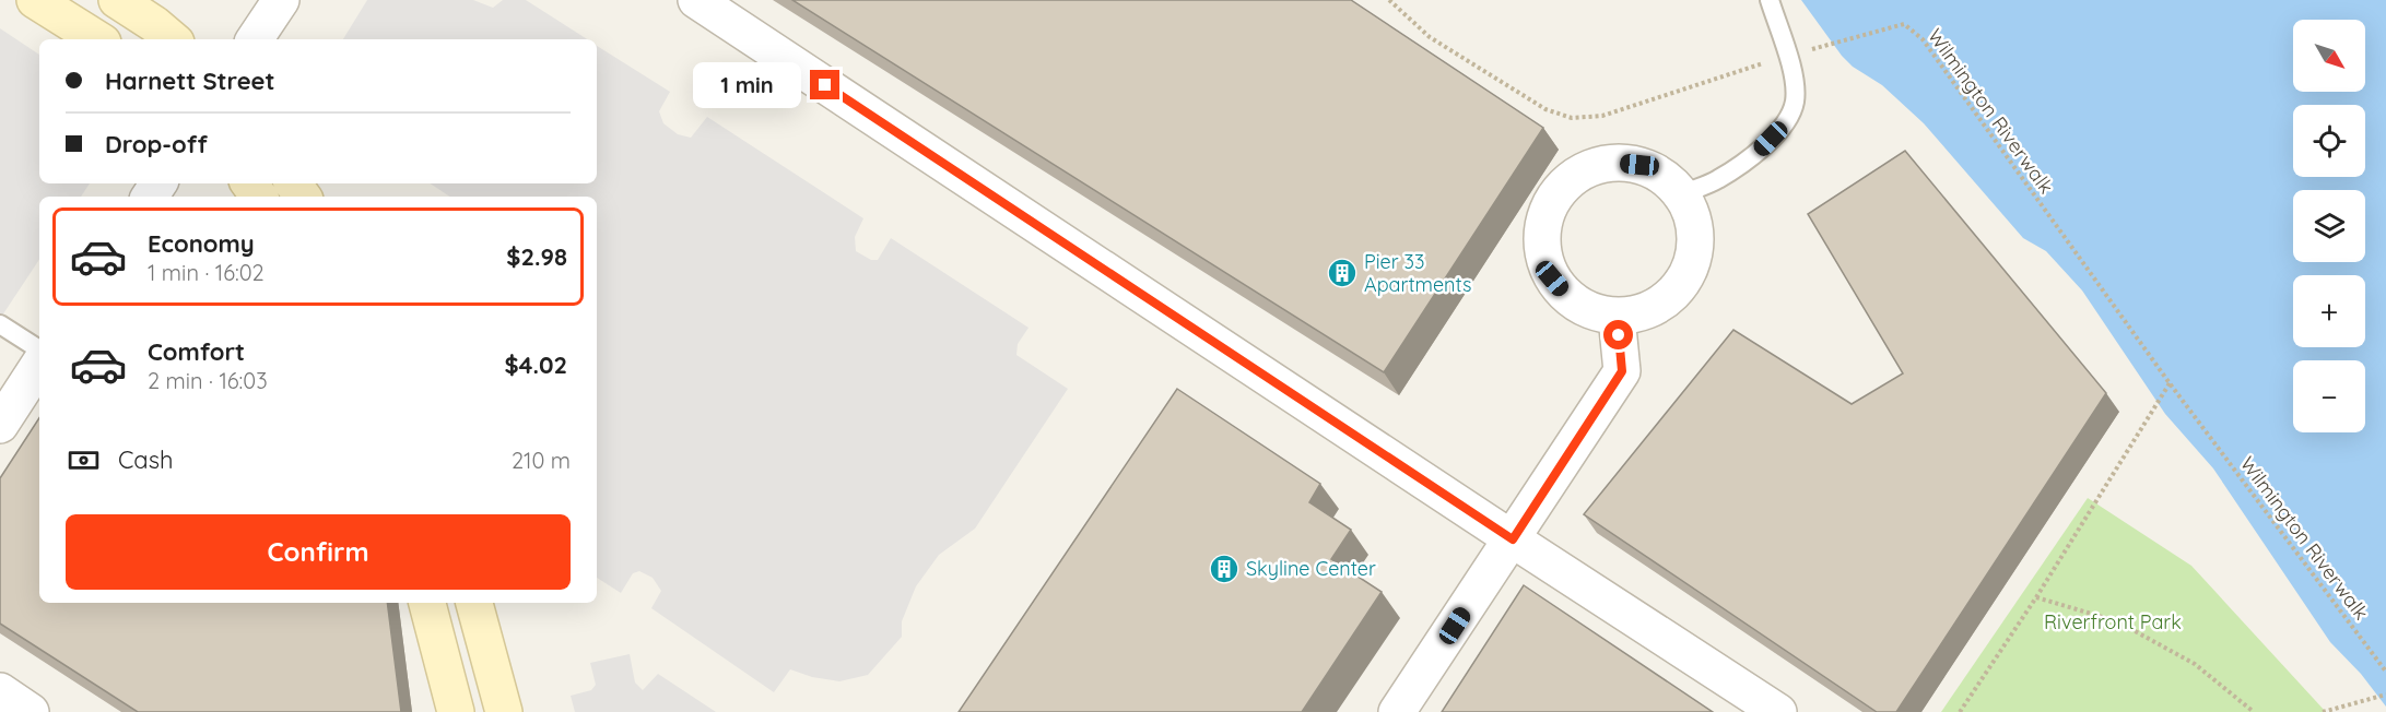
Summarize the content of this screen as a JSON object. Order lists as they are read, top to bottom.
{
  "streets": {
    "path": ["Wilmington Riverwalk"]
  },
  "parks": ["Riverfront Park"],
  "places": {
    "building": ["Pier 33 Apartments", "Skyline Center"]
  },
  "north": "bottom right",
  "page": {
    "map_buttons": ["+", "−"],
    "banner": ["Harnett Street", "Drop-off"],
    "bubble": "1 min",
    "list": [
      {
        "name": "Economy",
        "note": "1 min · 16:02",
        "value": "$2.98"
      },
      {
        "name": "Comfort",
        "note": "2 min · 16:03",
        "value": "$4.02"
      }
    ],
    "pay": ["Cash", "210 m"],
    "buttons": "Confirm"
  }
}
